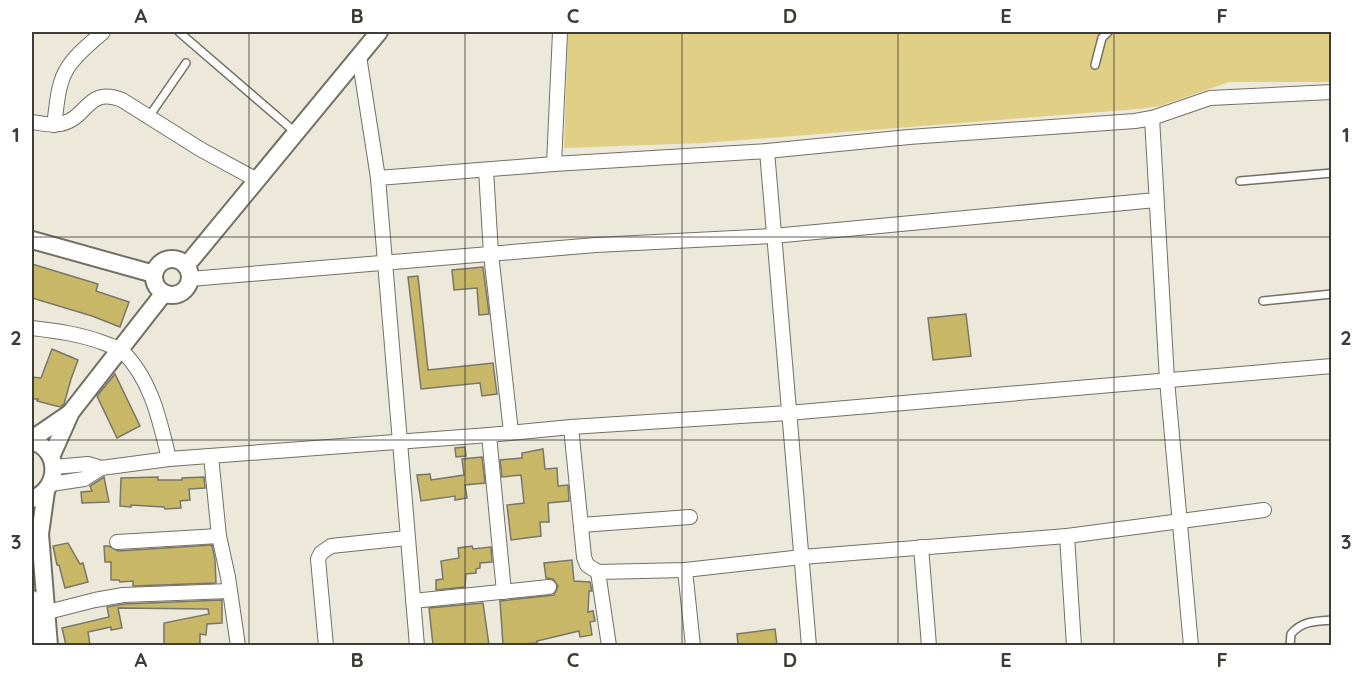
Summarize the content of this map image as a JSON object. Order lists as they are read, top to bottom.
{
  "grid": {
    "columns": [
      "A",
      "B",
      "C",
      "D",
      "E",
      "F"
    ],
    "rows": ["1", "2", "3"]
  }
}
